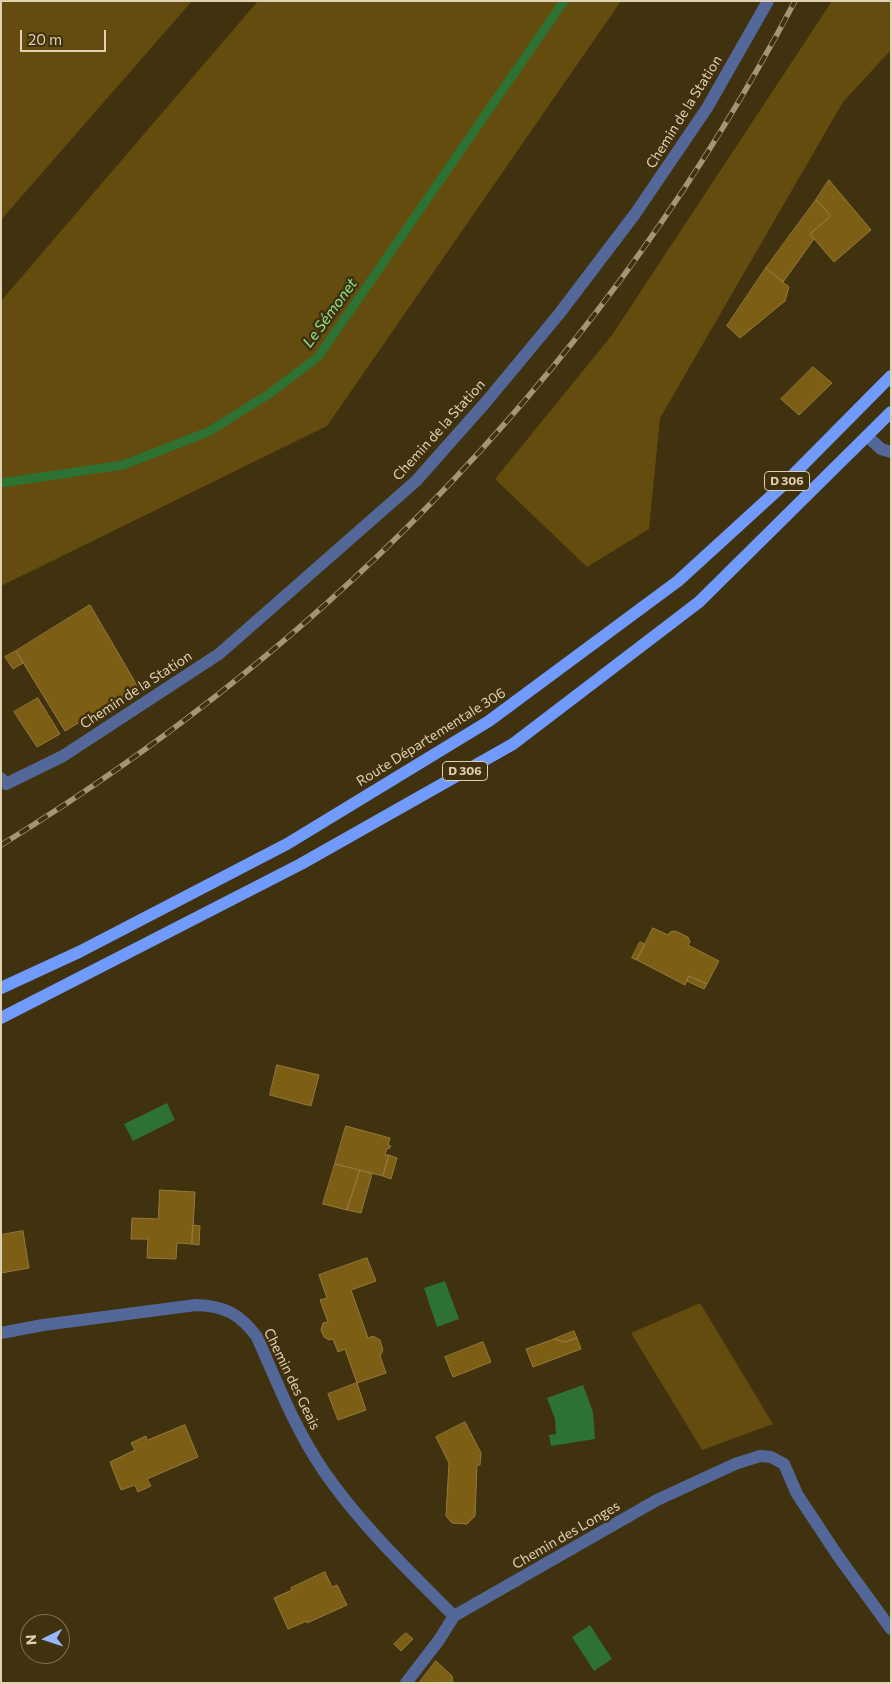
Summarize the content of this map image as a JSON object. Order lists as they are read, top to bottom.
{
  "streets": {
    "main road": ["D 306", "Route Départementale 306"],
    "street": ["Chemin de la Station", "Chemin des Geais", "Chemin des Longes"]
  },
  "crossings": [
    ["Chemin des Geais", "Chemin des Longes"]
  ],
  "water": ["Le Sémonet"],
  "scale_bar": "20 m",
  "north": "left"
}
